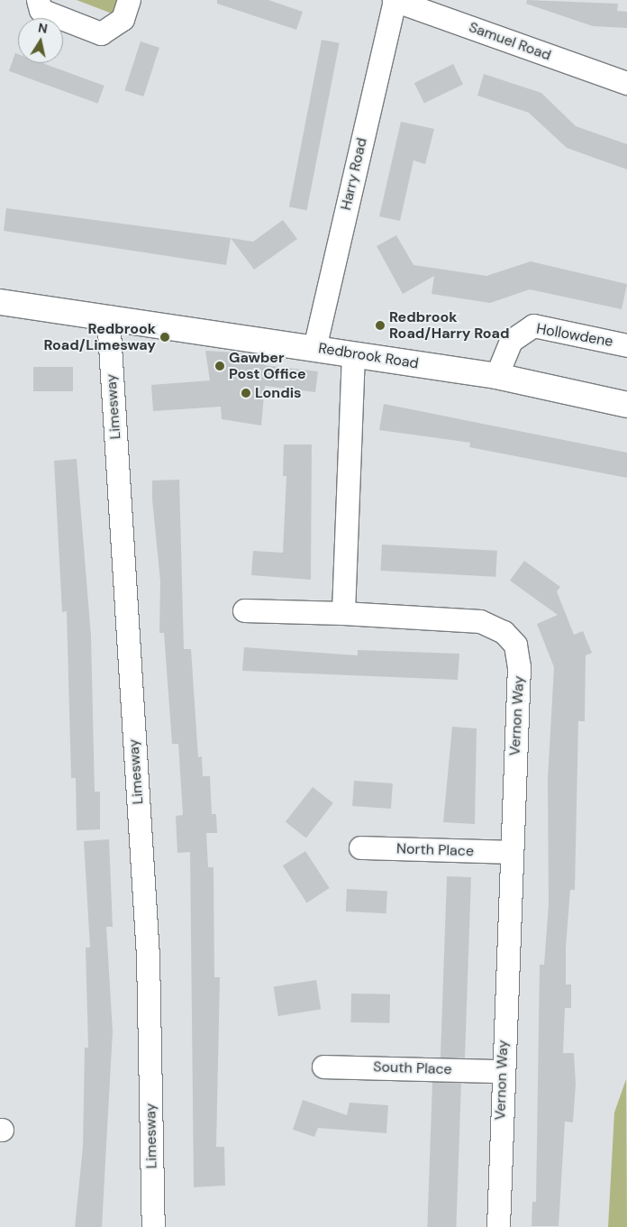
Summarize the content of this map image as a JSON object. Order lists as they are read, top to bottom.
{
  "streets": {
    "street": [
      "Samuel Road",
      "Harry Road",
      "Hollowdene",
      "Redbrook Road",
      "Limesway",
      "Vernon Way",
      "North Place",
      "South Place"
    ]
  },
  "crossings": [
    ["Samuel Road", "Harry Road"],
    ["Harry Road", "Redbrook Road"],
    ["Hollowdene", "Redbrook Road"],
    ["Redbrook Road", "Limesway"],
    ["Vernon Way", "North Place"],
    ["Vernon Way", "South Place"]
  ],
  "places": [
    "Redbrook Road/Harry Road",
    "Redbrook Road/Limesway",
    "Gawber Post Office",
    "Londis"
  ],
  "north": "top"
}
